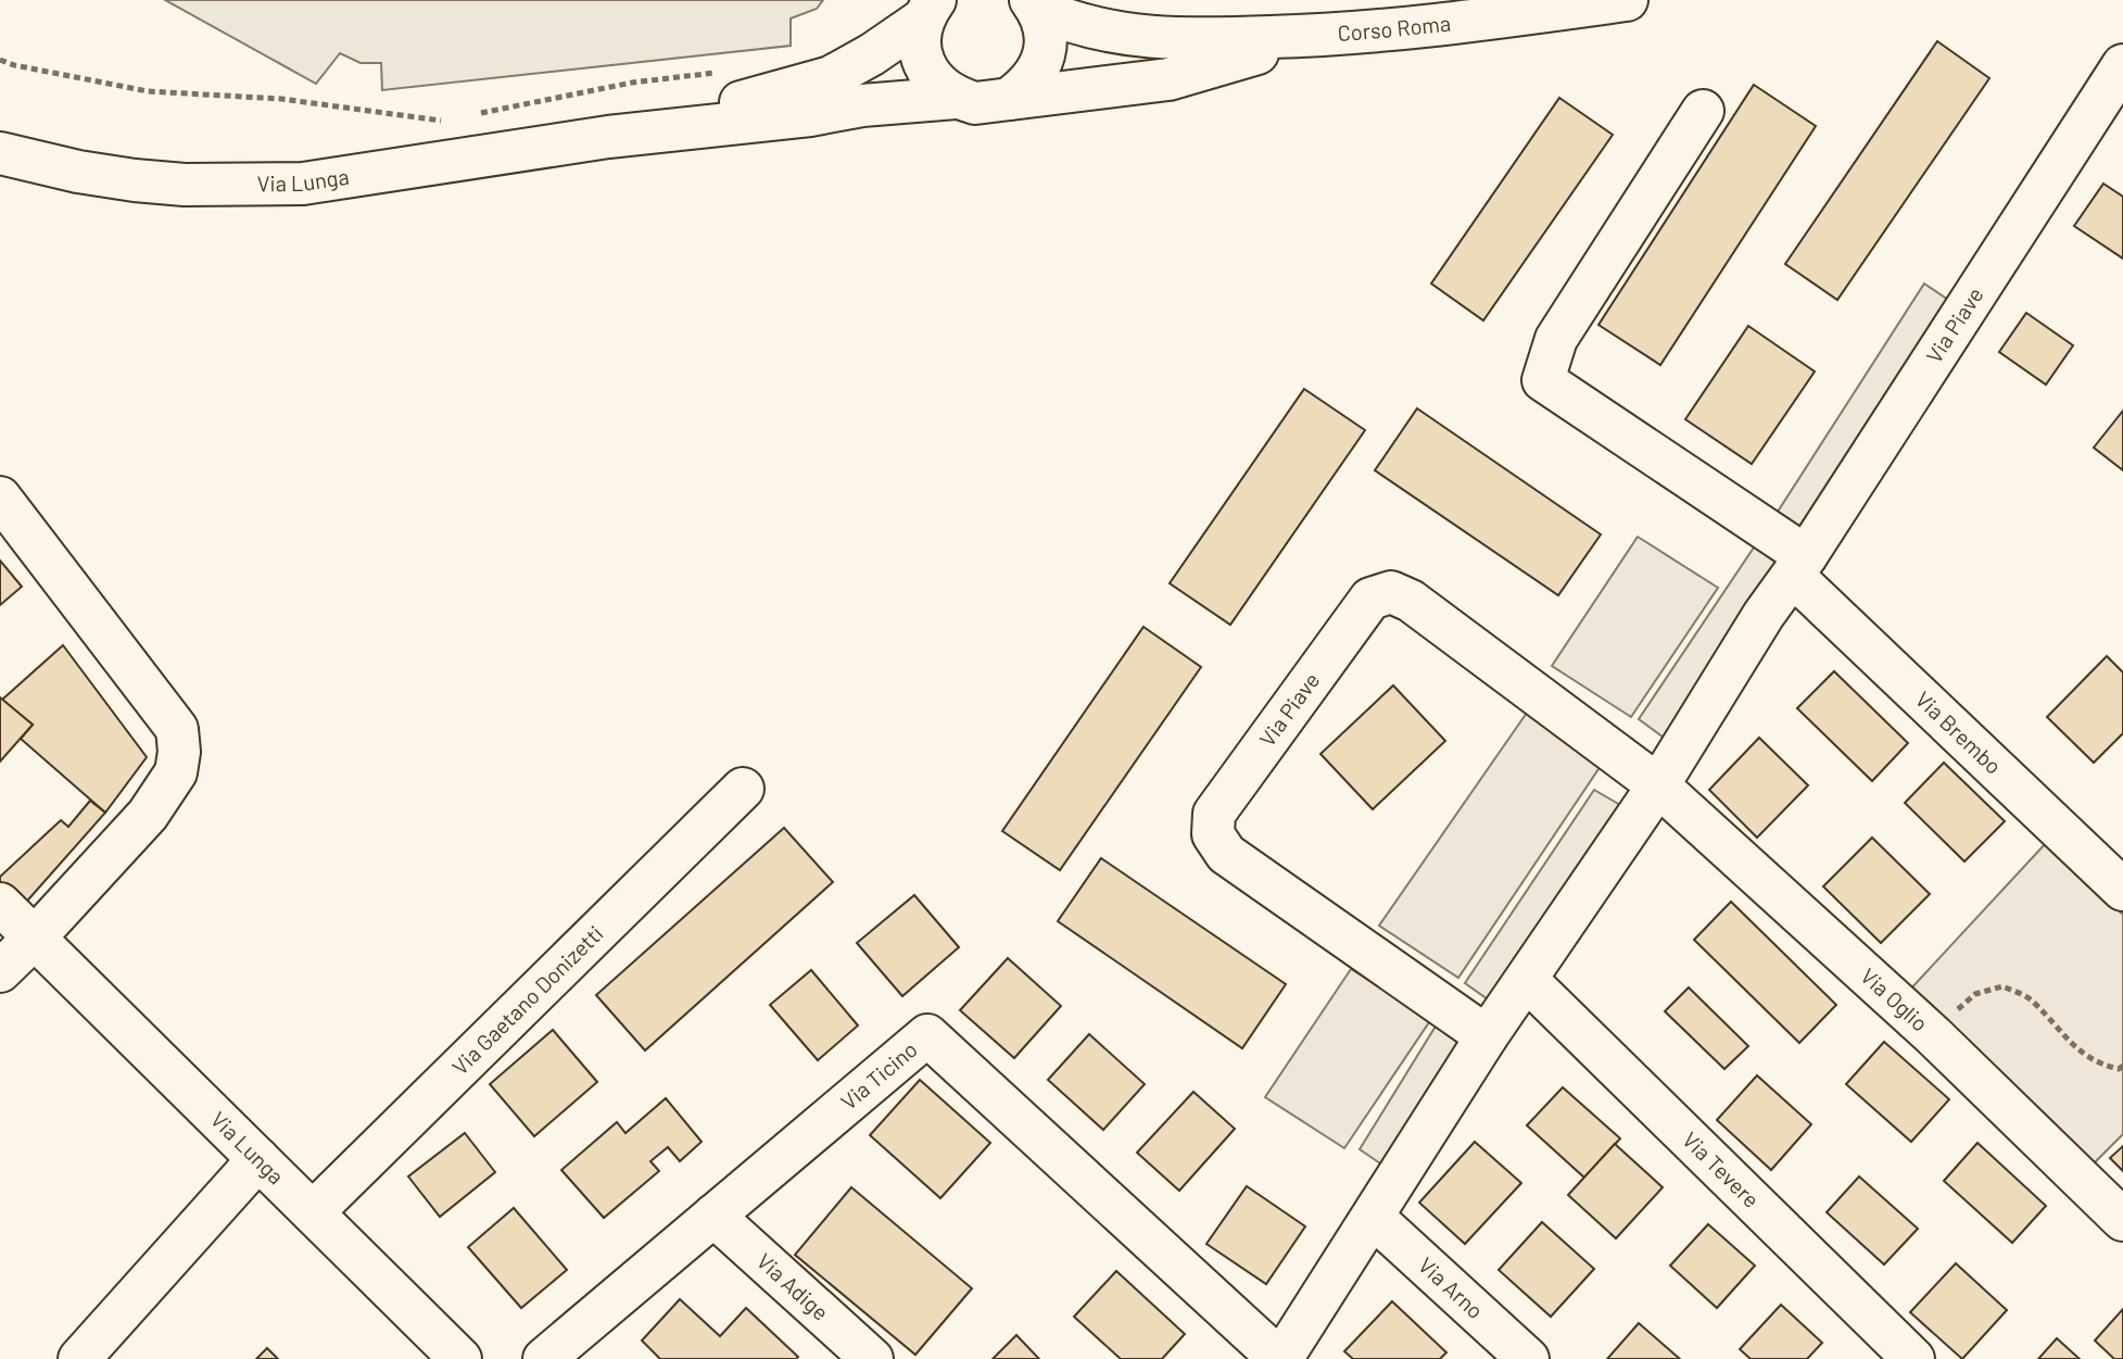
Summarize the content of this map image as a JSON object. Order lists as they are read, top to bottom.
{
  "streets": {
    "street": [
      "Corso Roma",
      "Via Lunga",
      "Via Piave",
      "Via Brembo",
      "Via Oglio",
      "Via Gaetano Donizetti",
      "Via Ticino",
      "Via Tevere",
      "Via Adige",
      "Via Arno"
    ]
  },
  "crossings": [
    ["Corso Roma", "Via Lunga"],
    ["Via Lunga", "Via Gaetano Donizetti"],
    ["Via Piave", "Via Brembo"],
    ["Via Piave", "Via Oglio"],
    ["Via Piave", "Via Ticino"],
    ["Via Piave", "Via Tevere"],
    ["Via Piave", "Via Arno"],
    ["Via Ticino", "Via Adige"]
  ]
}
